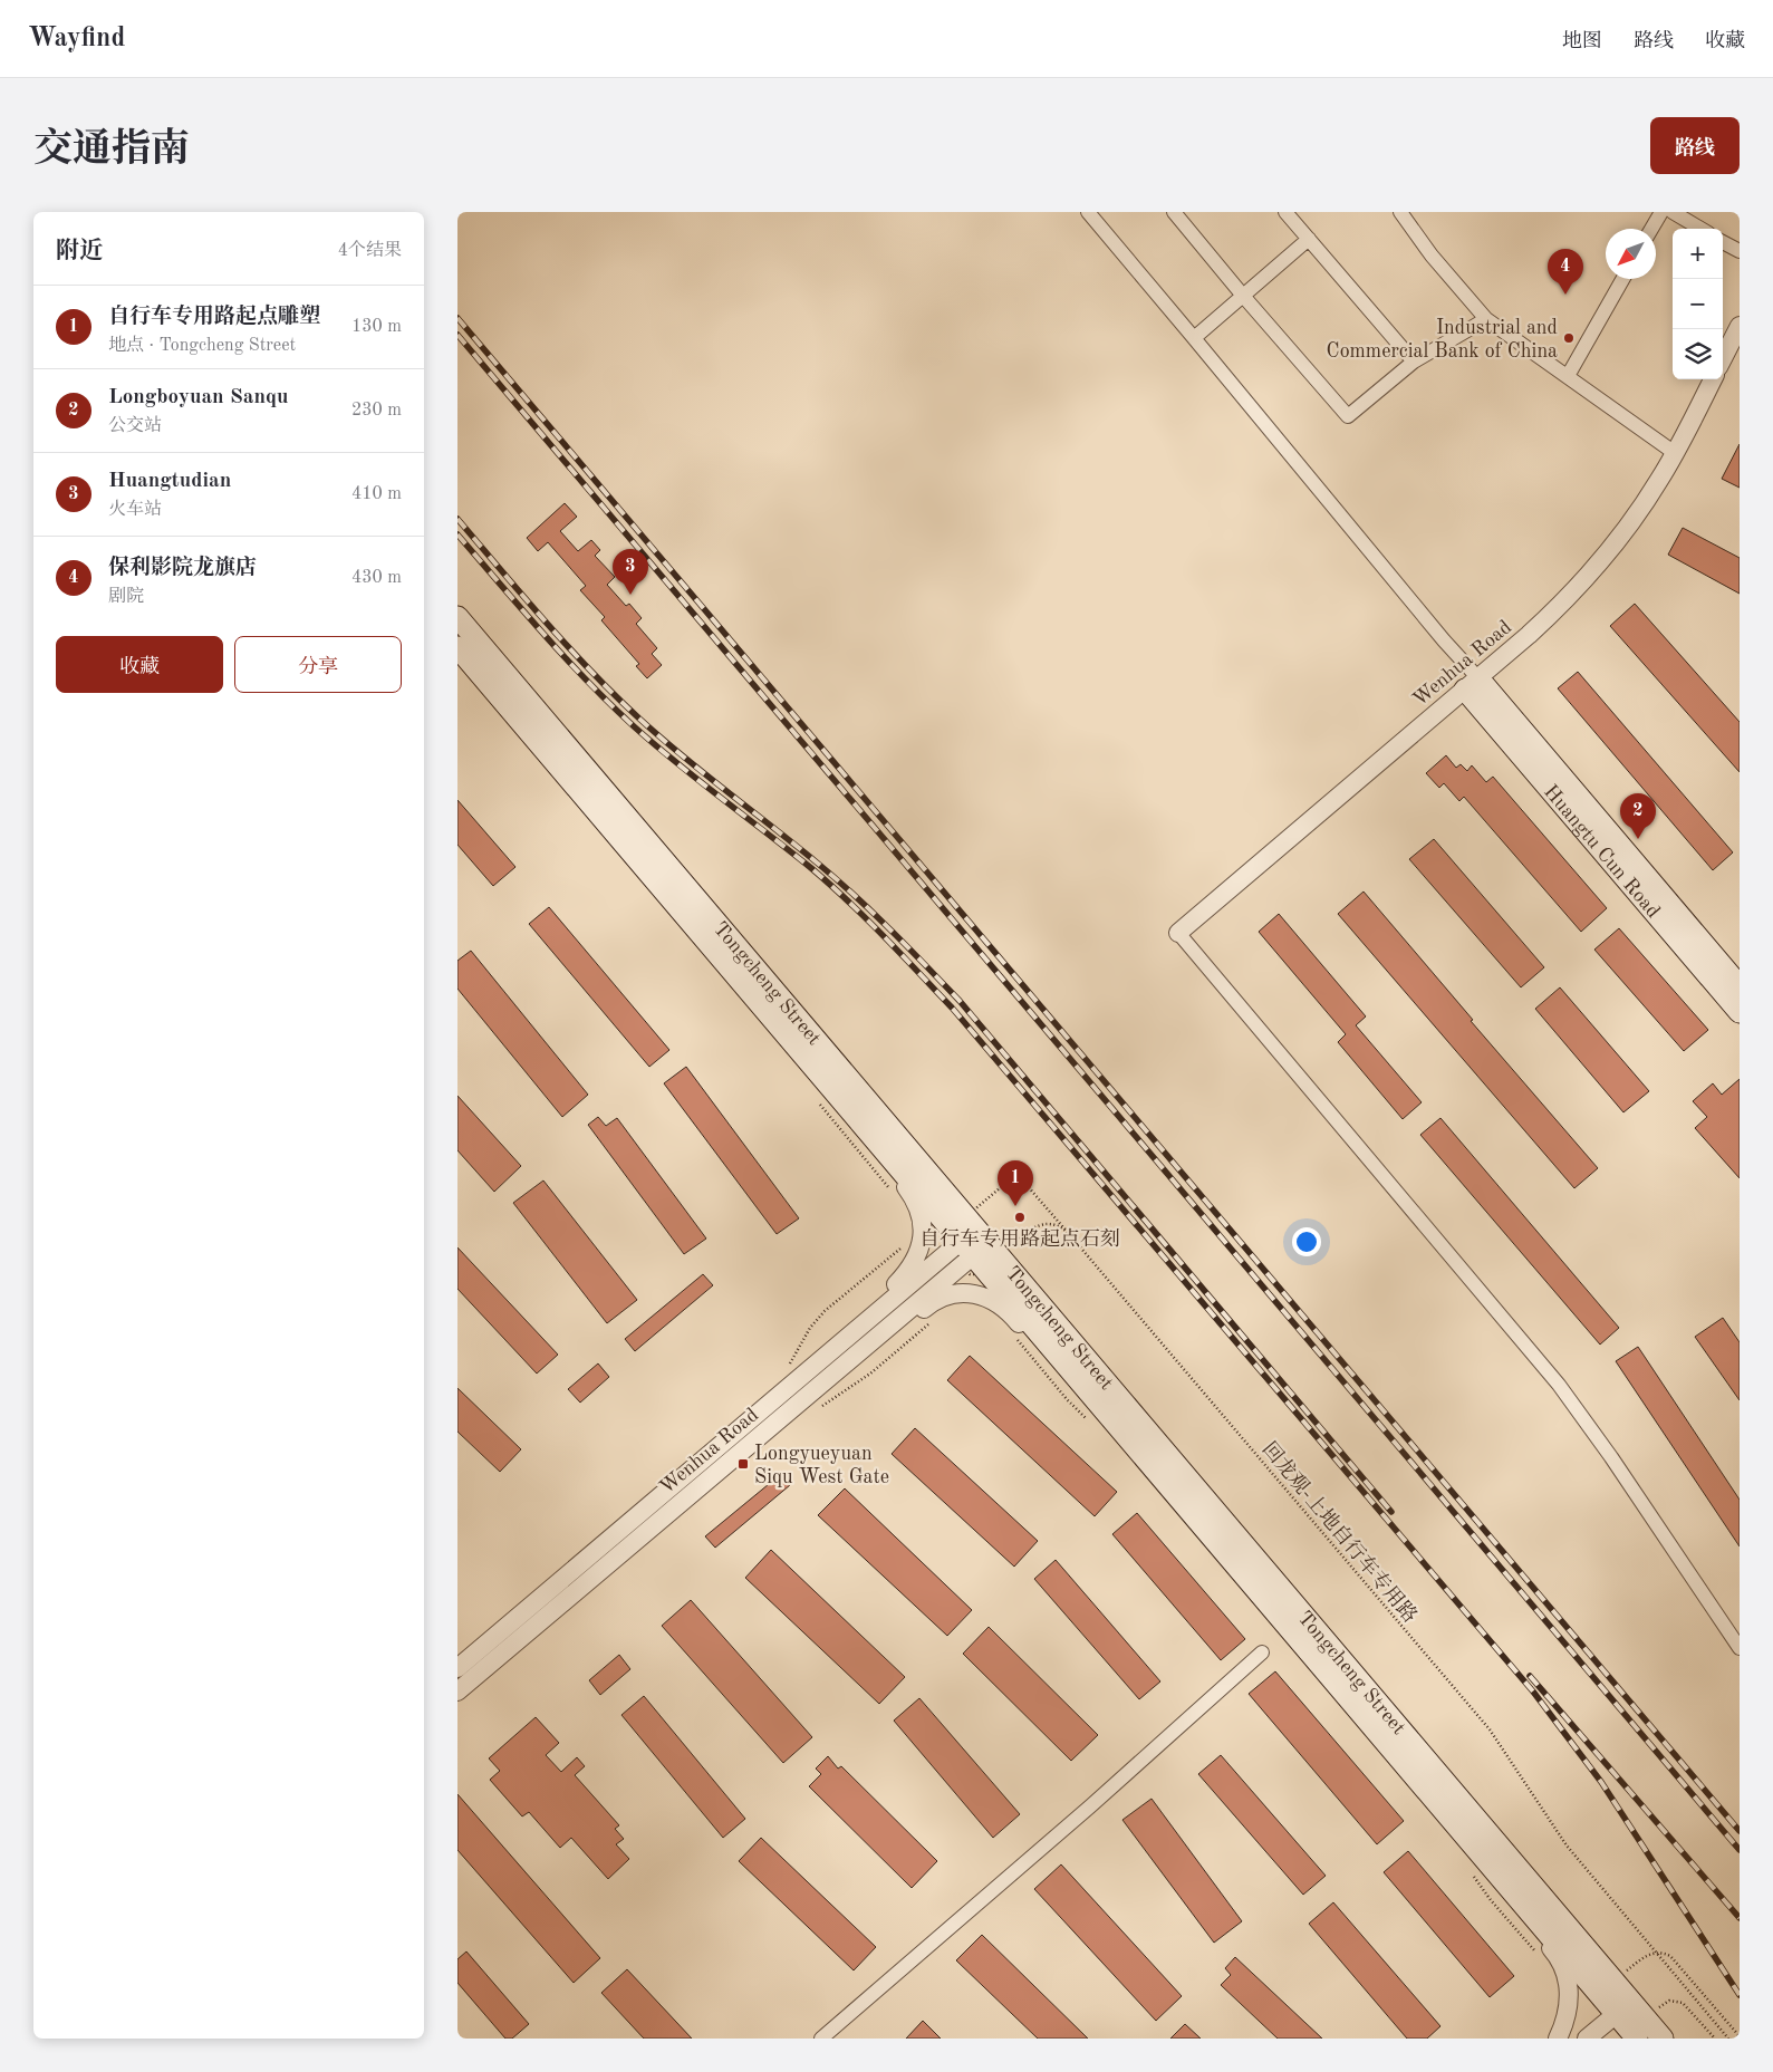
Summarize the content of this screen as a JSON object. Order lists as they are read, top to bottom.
{
  "streets": {
    "main road": ["Huangtu Cun Road", "Tongcheng Street"],
    "street": ["Wenhua Road"],
    "path": ["回龙观-上地自行车专用路"]
  },
  "crossings": [
    ["Wenhua Road", "Huangtu Cun Road"],
    ["Wenhua Road", "Tongcheng Street"]
  ],
  "places": {
    "other": ["Industrial and Commercial Bank of China", "自行车专用路起点石刻"],
    "transit": ["Longyueyuan Siqu West Gate"]
  },
  "north": "bottom left",
  "page": {
    "header": "Wayfind",
    "nav": ["地图", "路线", "收藏"],
    "title": "交通指南",
    "buttons": [
      "路线",
      ["收藏", "分享"]
    ],
    "heading": ["附近", "4个结果"],
    "map_buttons": ["+", "−"],
    "pins": [
      "4",
      "3",
      "2",
      "1"
    ],
    "list": [
      {
        "mark": "1",
        "name": "自行车专用路起点雕塑",
        "note": "地点 · Tongcheng Street",
        "value": "130 m"
      },
      {
        "mark": "2",
        "name": "Longboyuan Sanqu",
        "note": "公交站",
        "value": "230 m"
      },
      {
        "mark": "3",
        "name": "Huangtudian",
        "note": "火车站",
        "value": "410 m"
      },
      {
        "mark": "4",
        "name": "保利影院龙旗店",
        "note": "剧院",
        "value": "430 m"
      }
    ]
  }
}
